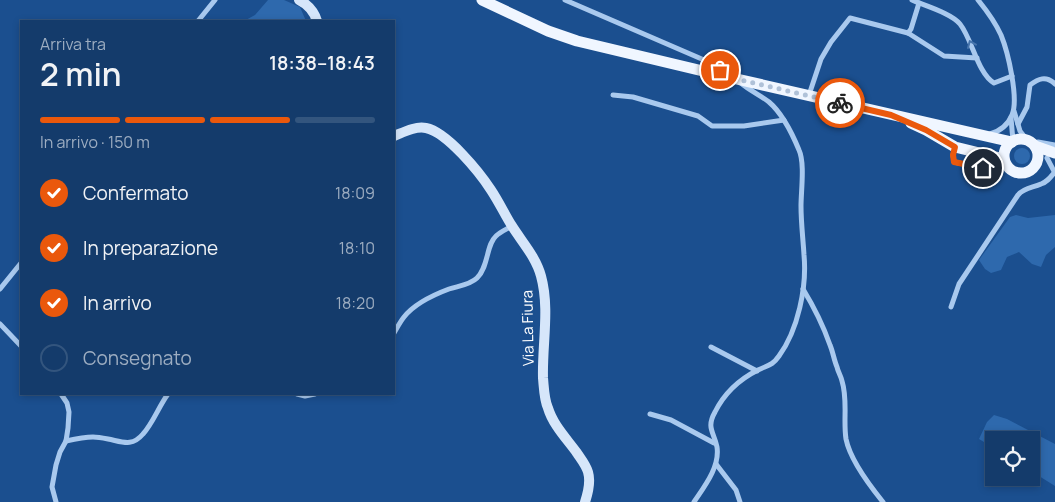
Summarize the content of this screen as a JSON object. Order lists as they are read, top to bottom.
{
  "streets": {
    "main road": ["Via La Fiura"]
  },
  "page": {
    "heading": ["2 min", "Arriva tra", "18:38–18:43"],
    "bar": "In arrivo · 150 m",
    "list": [
      ["Confermato", "18:09"],
      ["In preparazione", "18:10"],
      ["In arrivo", "18:20"],
      "Consegnato"
    ]
  }
}
